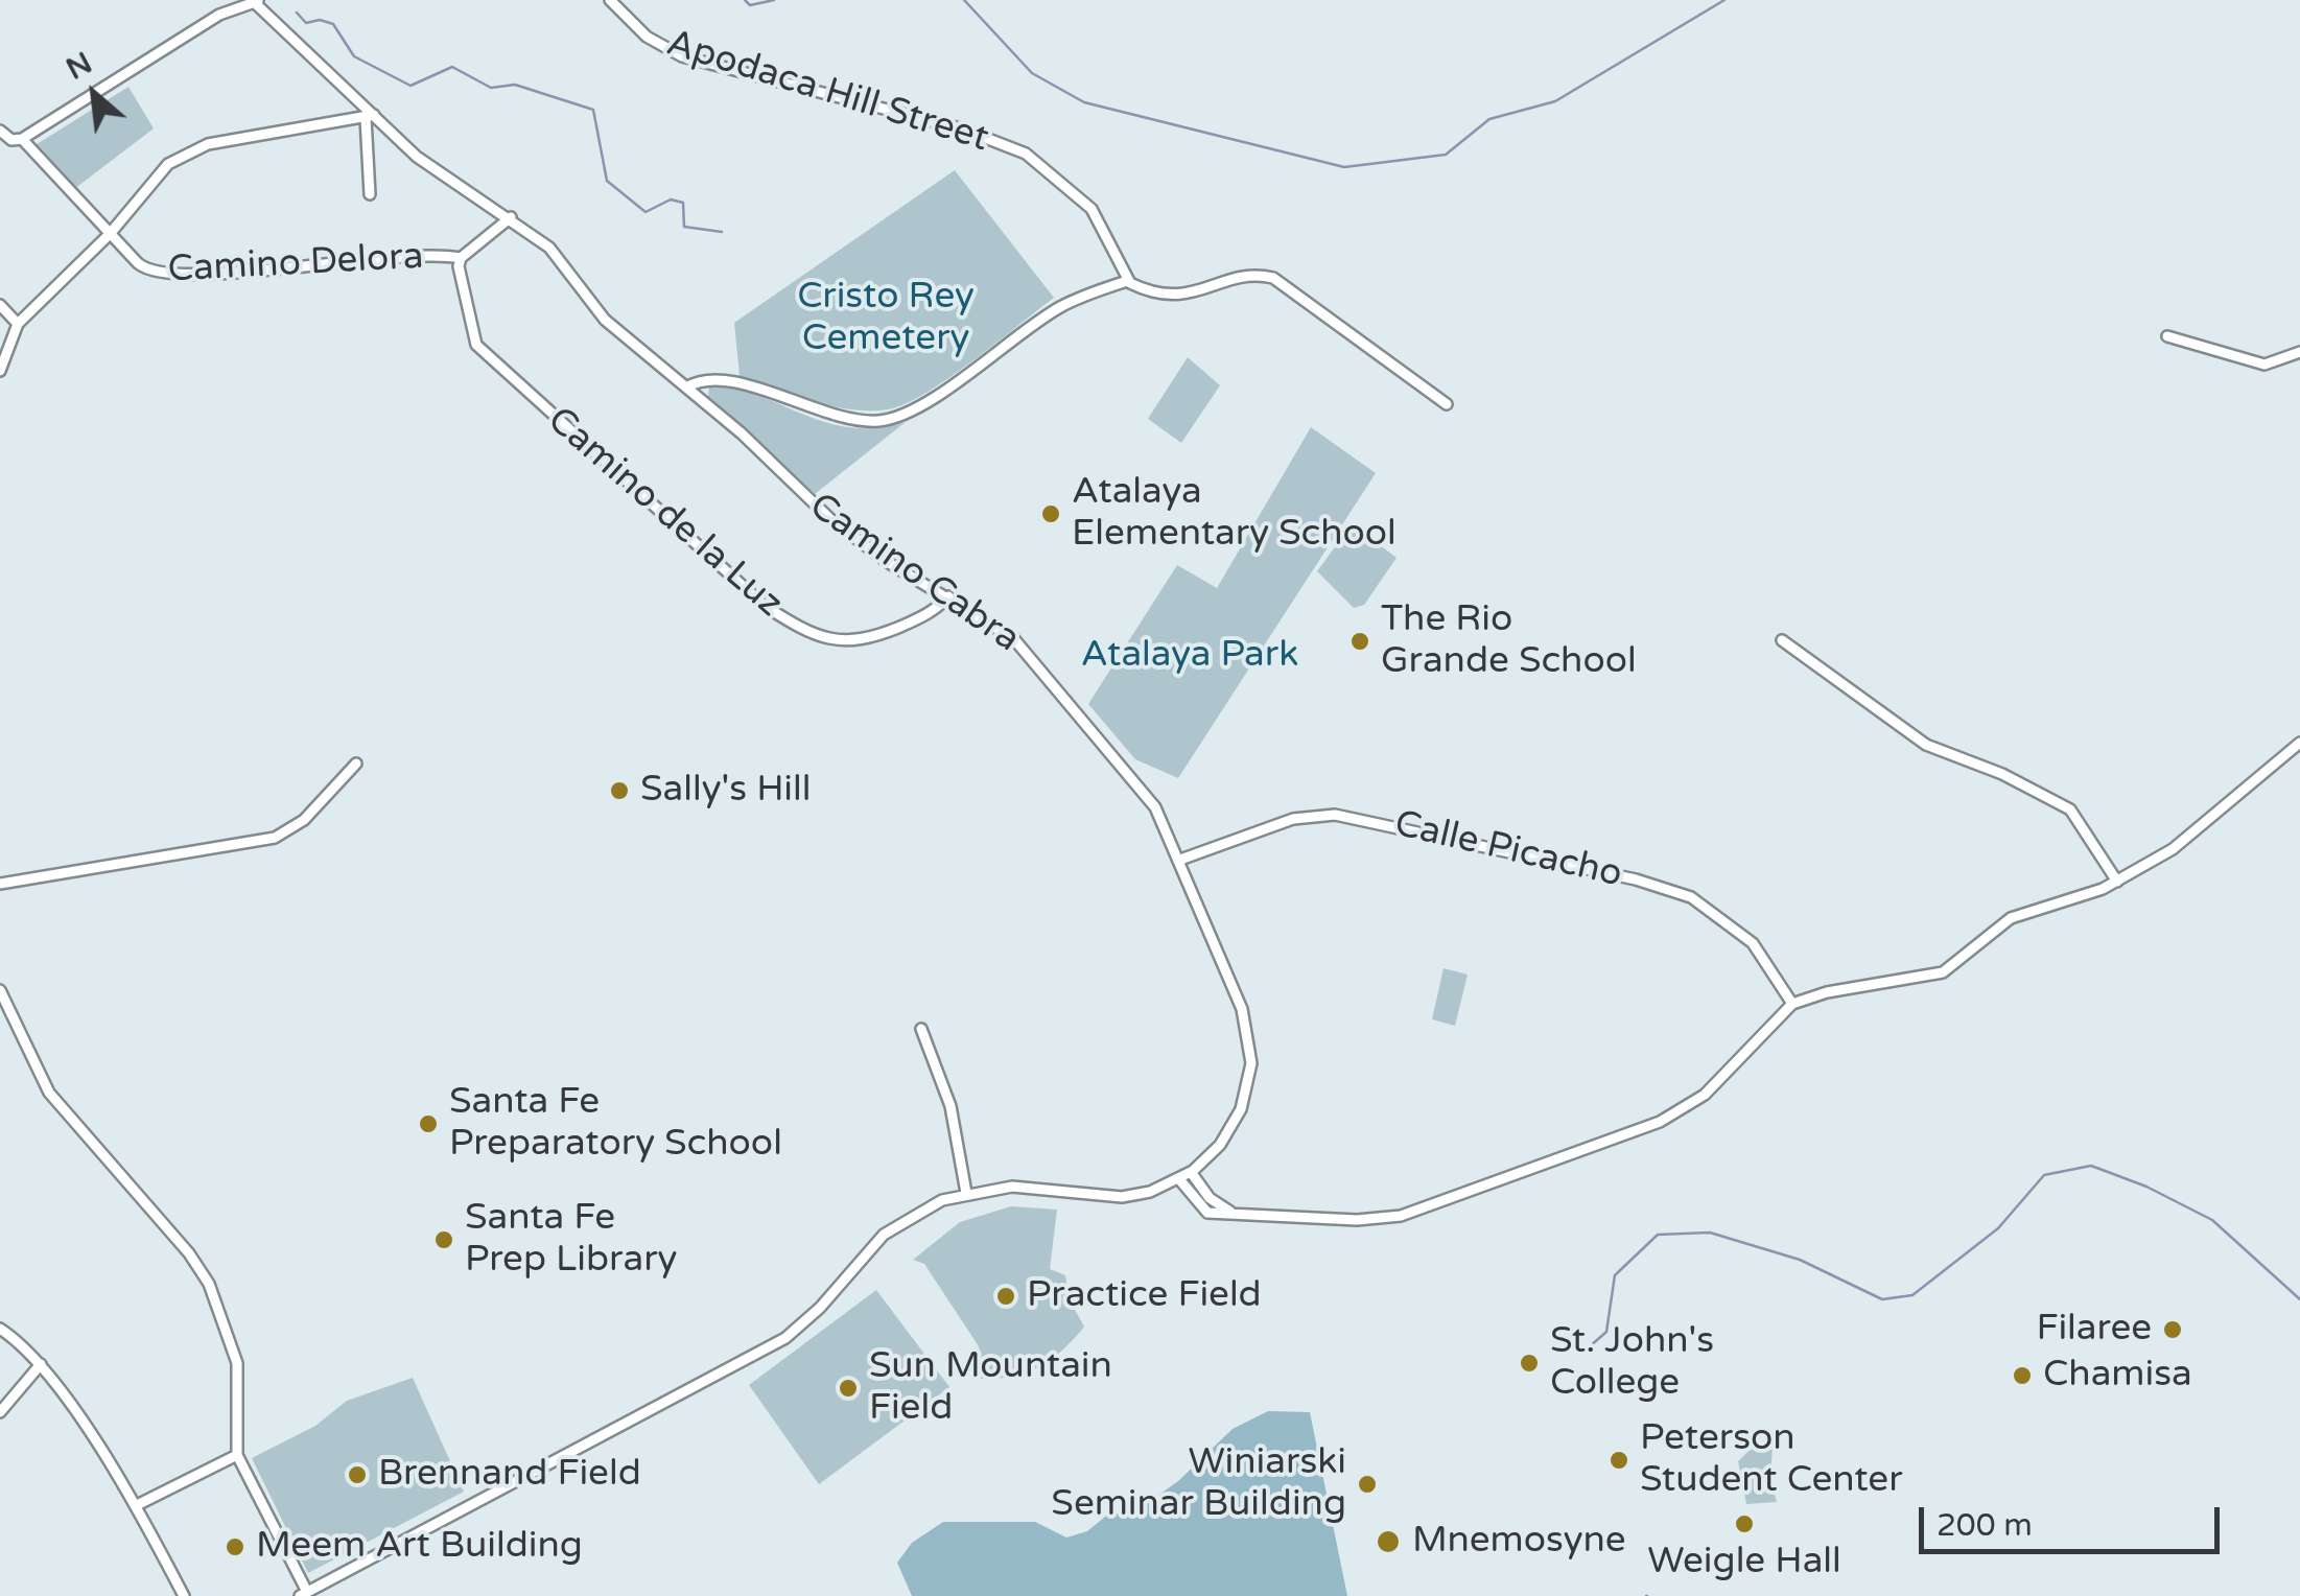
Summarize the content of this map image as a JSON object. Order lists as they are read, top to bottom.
{
  "streets": {
    "street": [
      "Apodaca Hill Street",
      "Camino Delora",
      "Camino de la Luz",
      "Camino Cabra",
      "Calle Picacho"
    ]
  },
  "crossings": [
    ["Camino Delora", "Camino de la Luz"],
    ["Camino Delora", "Camino Cabra"],
    ["Camino de la Luz", "Camino Cabra"],
    ["Camino Cabra", "Calle Picacho"]
  ],
  "parks": ["Cristo Rey Cemetery", "Atalaya Park"],
  "places": [
    "Atalaya Elementary School",
    "The Rio Grande School",
    "Sally's Hill",
    "Santa Fe Preparatory School",
    "Santa Fe Prep Library",
    "Practice Field",
    "Filaree",
    "St. John's College",
    "Chamisa",
    "Sun Mountain Field",
    "Peterson Student Center",
    "Brennand Field",
    "Winiarski Seminar Building",
    "Weigle Hall",
    "Mnemosyne",
    "Meem Art Building"
  ],
  "scale_bar": "200 m",
  "north": "top left"
}
